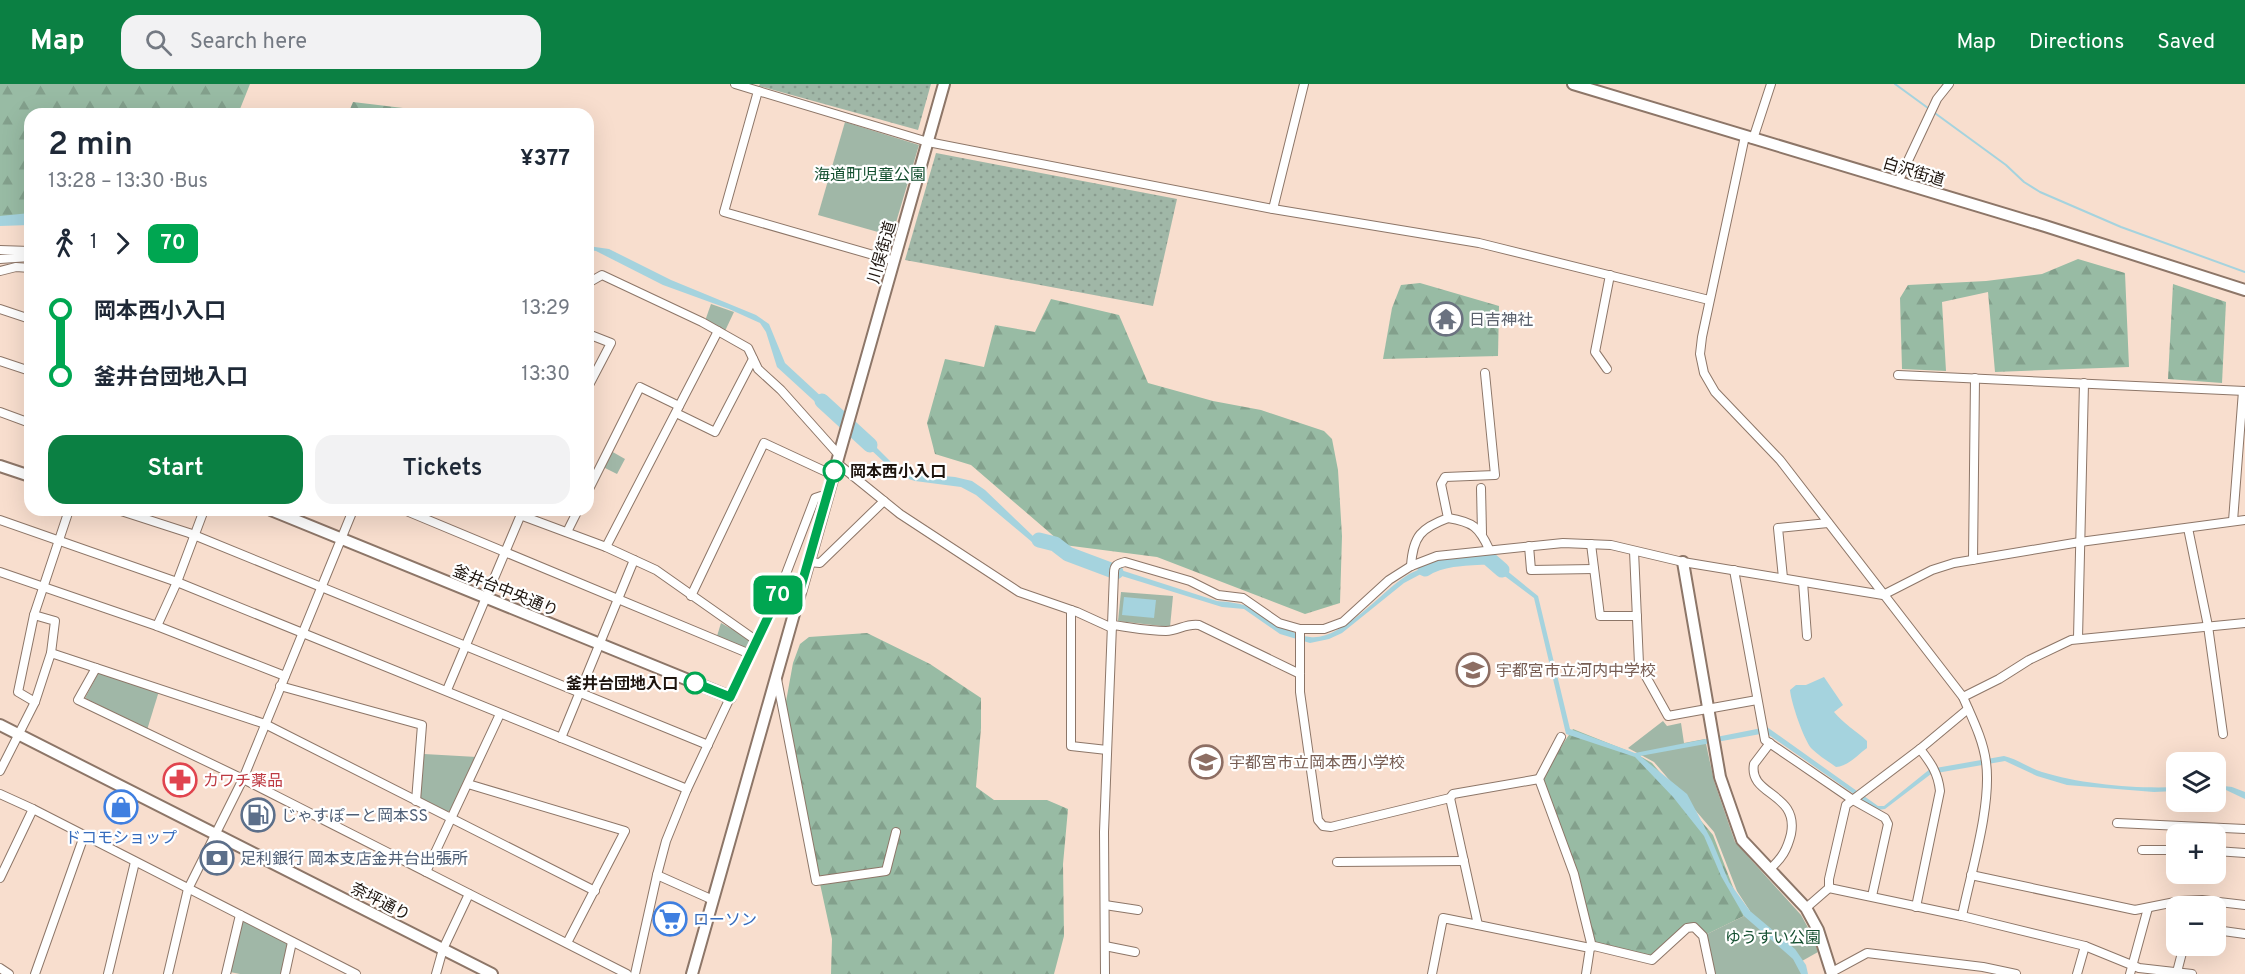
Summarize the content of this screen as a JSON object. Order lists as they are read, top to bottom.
{
  "streets": {
    "main road": [
      "白沢街道",
      "川俣街道",
      "釜井台中央通り",
      "奈坪通り"
    ]
  },
  "parks": ["海道町児童公園", "ゆうすい公園"],
  "places": {
    "temple": ["日吉神社"],
    "other": ["岡本西小入口", "釜井台団地入口"],
    "school or university": ["宇都宮市立河内中学校", "宇都宮市立岡本西小学校"],
    "pharmacy": ["カワチ薬品"],
    "shop": ["ドコモショップ"],
    "fuel station": ["じゃすぽーと岡本SS"],
    "bank": ["足利銀行 岡本支店金井台出張所"],
    "supermarket": ["ローソン"]
  },
  "lines": ["bus line 70"],
  "page": {
    "header": "Map",
    "search": "Search here",
    "nav": ["Map", "Directions", "Saved"],
    "on_map": "70",
    "heading": ["2 min", "13:28 – 13:30 · Bus", "¥377"],
    "legs": ["1", "70"],
    "list": [
      {
        "name": "岡本西小入口",
        "value": "13:29"
      },
      {
        "name": "釜井台団地入口",
        "value": "13:30"
      }
    ],
    "buttons": ["Start", "Tickets"],
    "map_buttons": ["+", "−"]
  }
}
